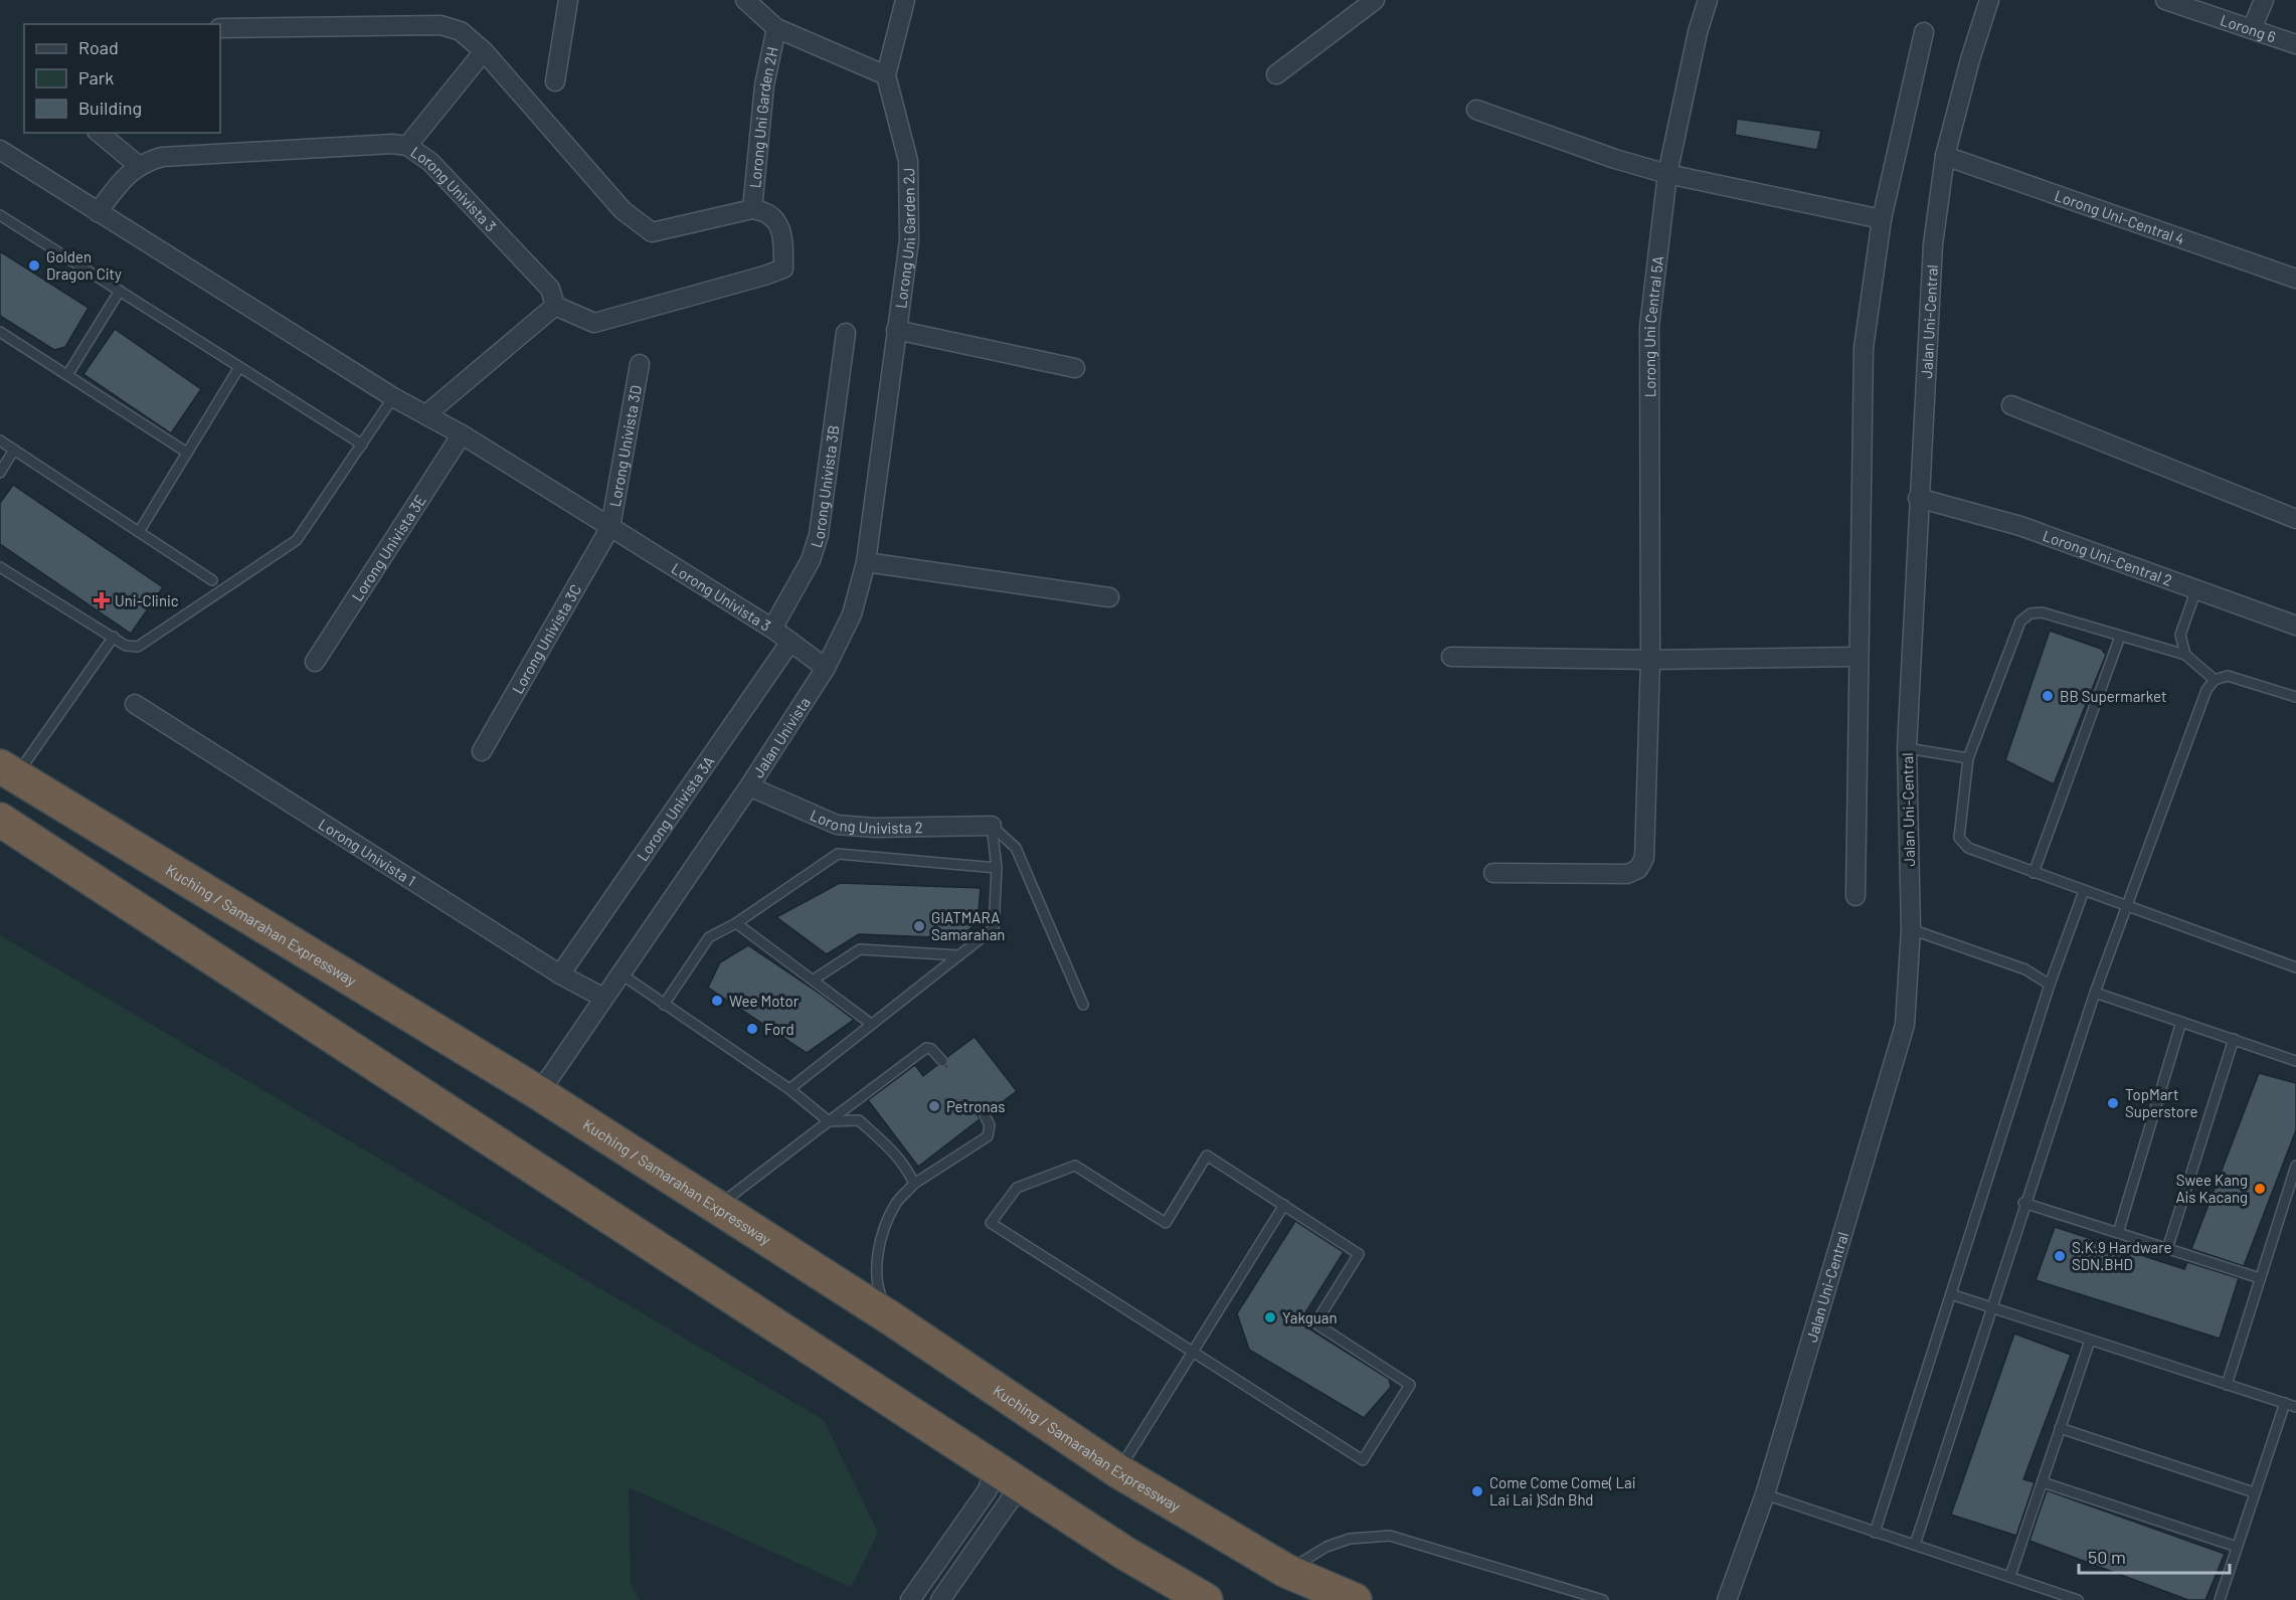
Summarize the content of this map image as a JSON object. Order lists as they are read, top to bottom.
{
  "streets": {
    "highway": ["Kuching / Samarahan Expressway"],
    "street": [
      "Lorong 6",
      "Lorong Uni Garden 2H",
      "Lorong Univista 3",
      "Lorong Uni-Central 4",
      "Lorong Uni Garden 2J",
      "Jalan Uni-Central",
      "Lorong Uni Central 5A",
      "Lorong Univista 3D",
      "Lorong Univista 3B",
      "Lorong Univista 3E",
      "Lorong Uni-Central 2",
      "Lorong Univista 3C",
      "Jalan Univista",
      "Lorong Univista 3A",
      "Lorong Univista 2",
      "Lorong Univista 1"
    ]
  },
  "crossings": [
    ["Lorong Univista 3", "Lorong Univista 3D"],
    ["Lorong Univista 3", "Lorong Univista 3B"],
    ["Lorong Univista 3", "Lorong Univista 3E"],
    ["Lorong Univista 3", "Lorong Univista 3C"],
    ["Lorong Univista 3", "Jalan Univista"],
    ["Lorong Univista 3", "Lorong Univista 3A"],
    ["Lorong Uni-Central 4", "Jalan Uni-Central"],
    ["Lorong Uni Garden 2J", "Jalan Univista"],
    ["Jalan Uni-Central", "Lorong Uni-Central 2"],
    ["Lorong Univista 3D", "Lorong Univista 3C"],
    ["Jalan Univista", "Lorong Univista 2"],
    ["Jalan Univista", "Lorong Univista 1"],
    ["Jalan Univista", "Kuching / Samarahan Expressway"],
    ["Lorong Univista 3A", "Lorong Univista 1"]
  ],
  "places": {
    "other": [
      "Golden Dragon City",
      "BB Supermarket",
      "GIATMARA Samarahan",
      "Wee Motor",
      "Ford",
      "TopMart Superstore",
      "Petronas",
      "Swee Kang Ais Kacang",
      "S.K.9 Hardware SDN.BHD",
      "Yakguan",
      "Come Come Come( Lai Lai Lai )Sdn Bhd"
    ],
    "health": ["Uni-Clinic"]
  },
  "legend": ["Road", "Park", "Building"],
  "scale_bar": "50 m"
}
